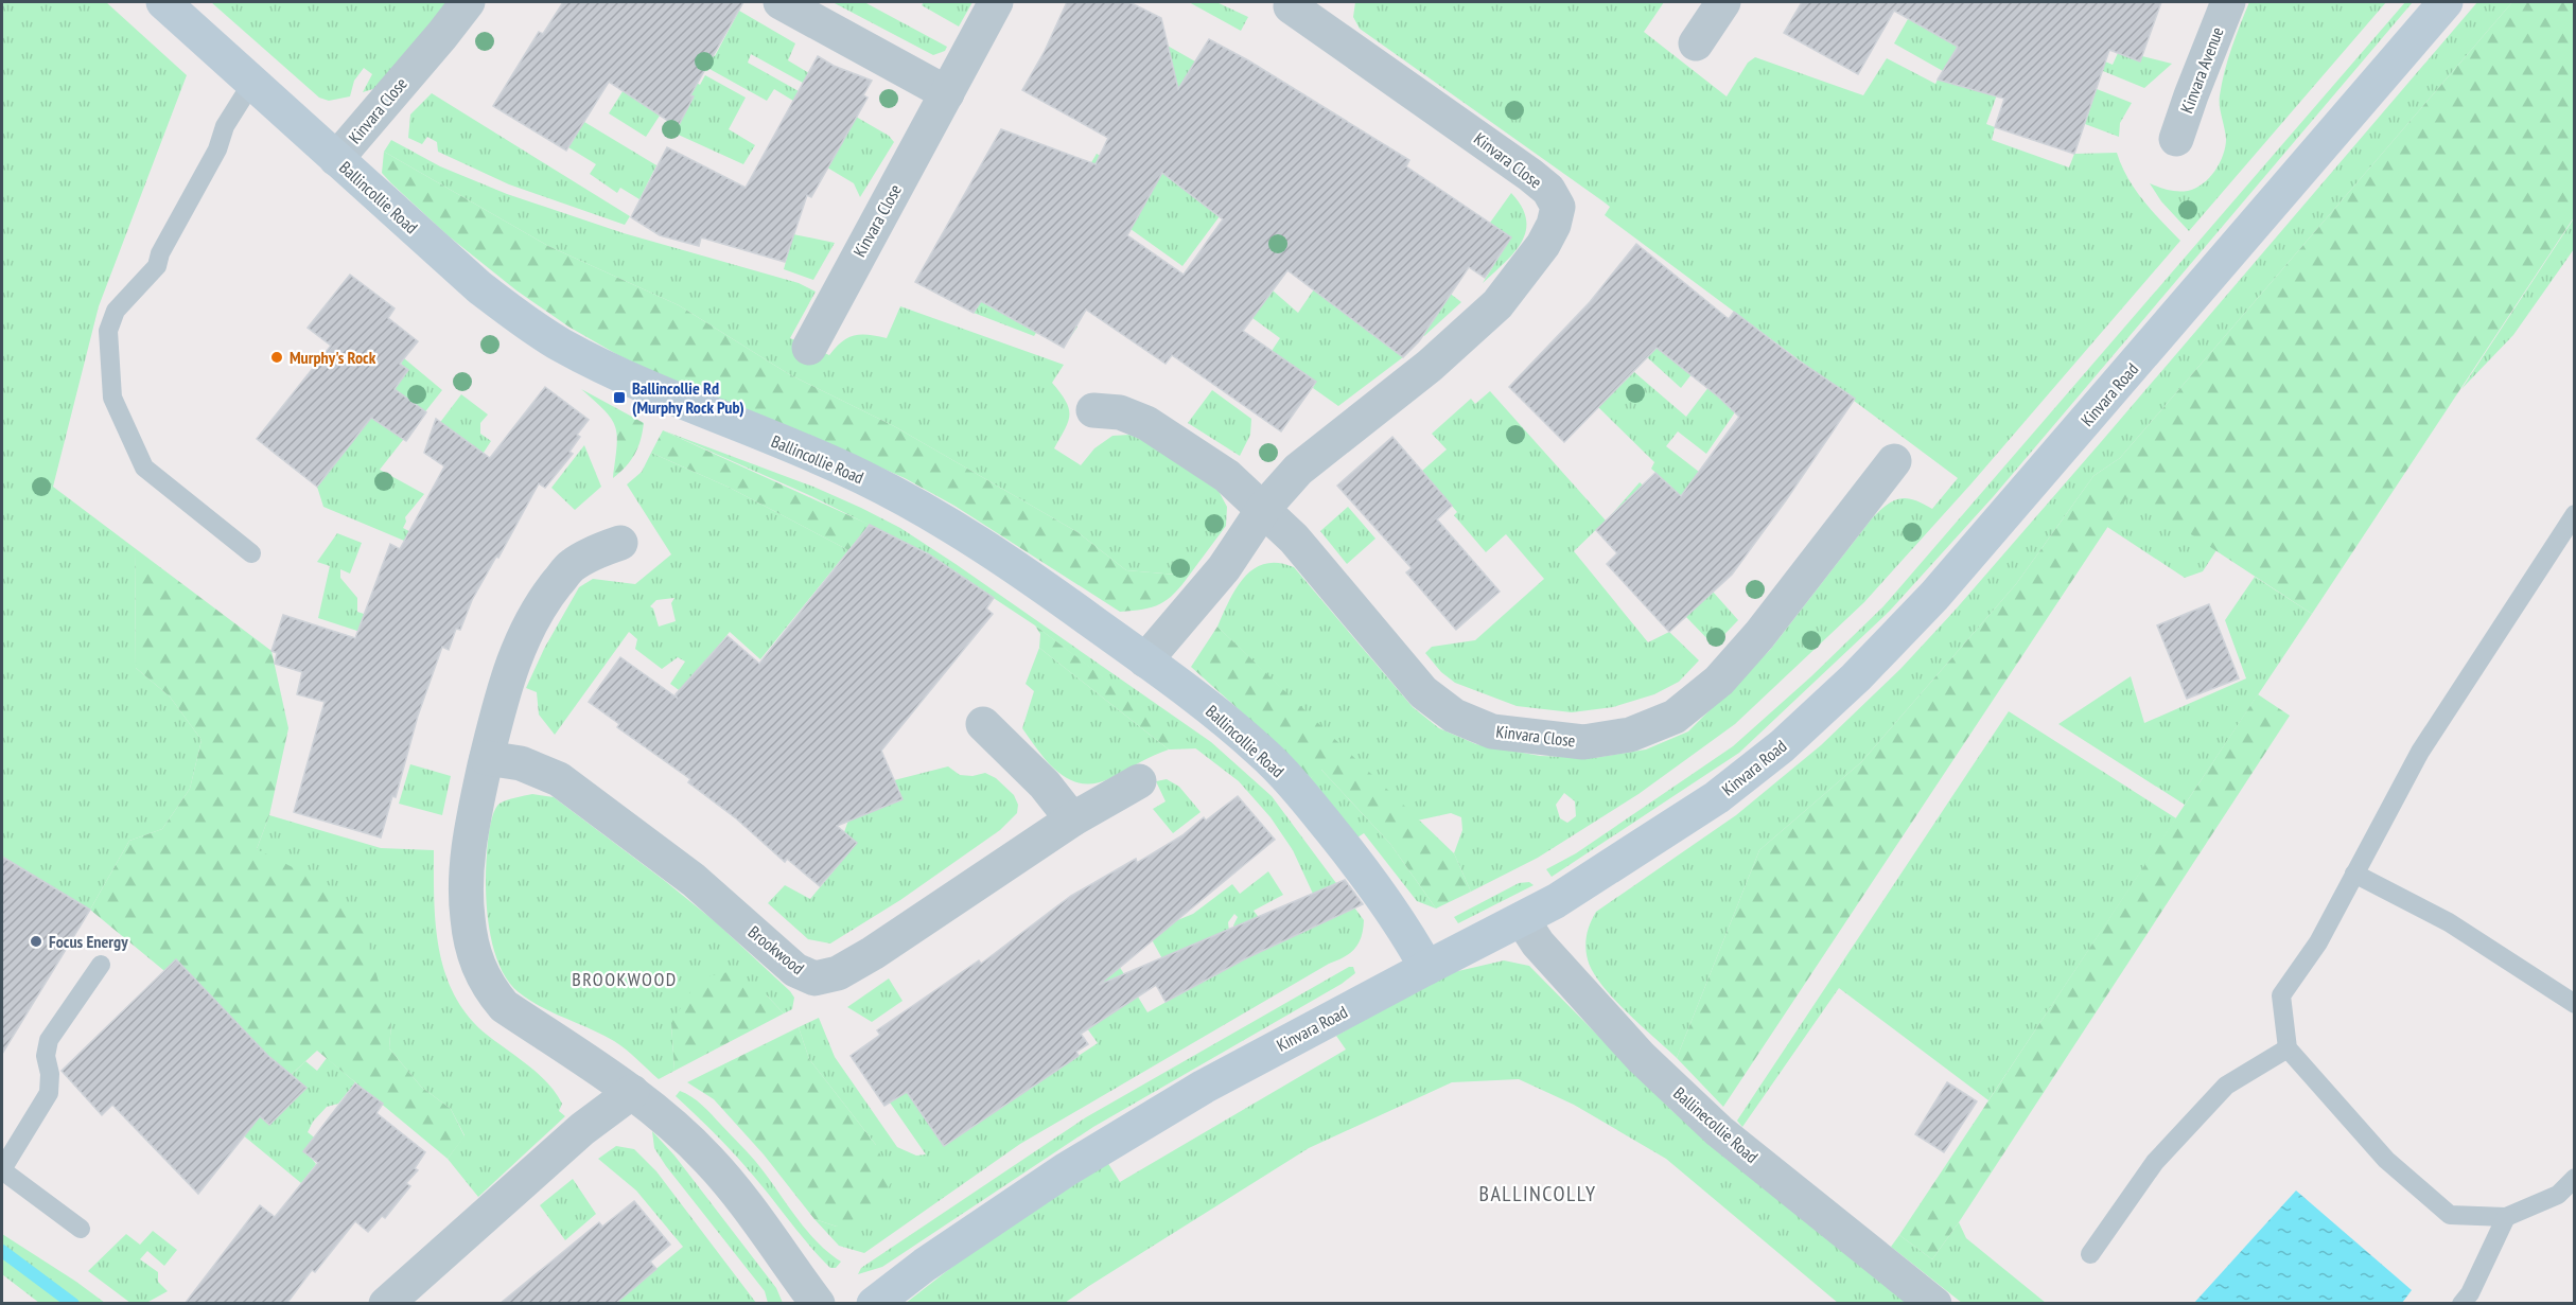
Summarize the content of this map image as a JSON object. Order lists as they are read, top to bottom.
{
  "streets": {
    "street": [
      "Kinvara Avenue",
      "Kinvara Close",
      "Ballincollie Road",
      "Kinvara Road",
      "Brookwood",
      "Ballinecollie Road"
    ]
  },
  "crossings": [
    ["Kinvara Close", "Ballincollie Road"],
    ["Ballincollie Road", "Kinvara Road"],
    ["Kinvara Road", "Ballinecollie Road"]
  ],
  "districts": ["BROOKWOOD", "BALLINCOLLY"],
  "places": {
    "other": ["Murphy's Rock", "Focus Energy"],
    "transit": ["Ballincollie Rd (Murphy Rock Pub)"]
  }
}
